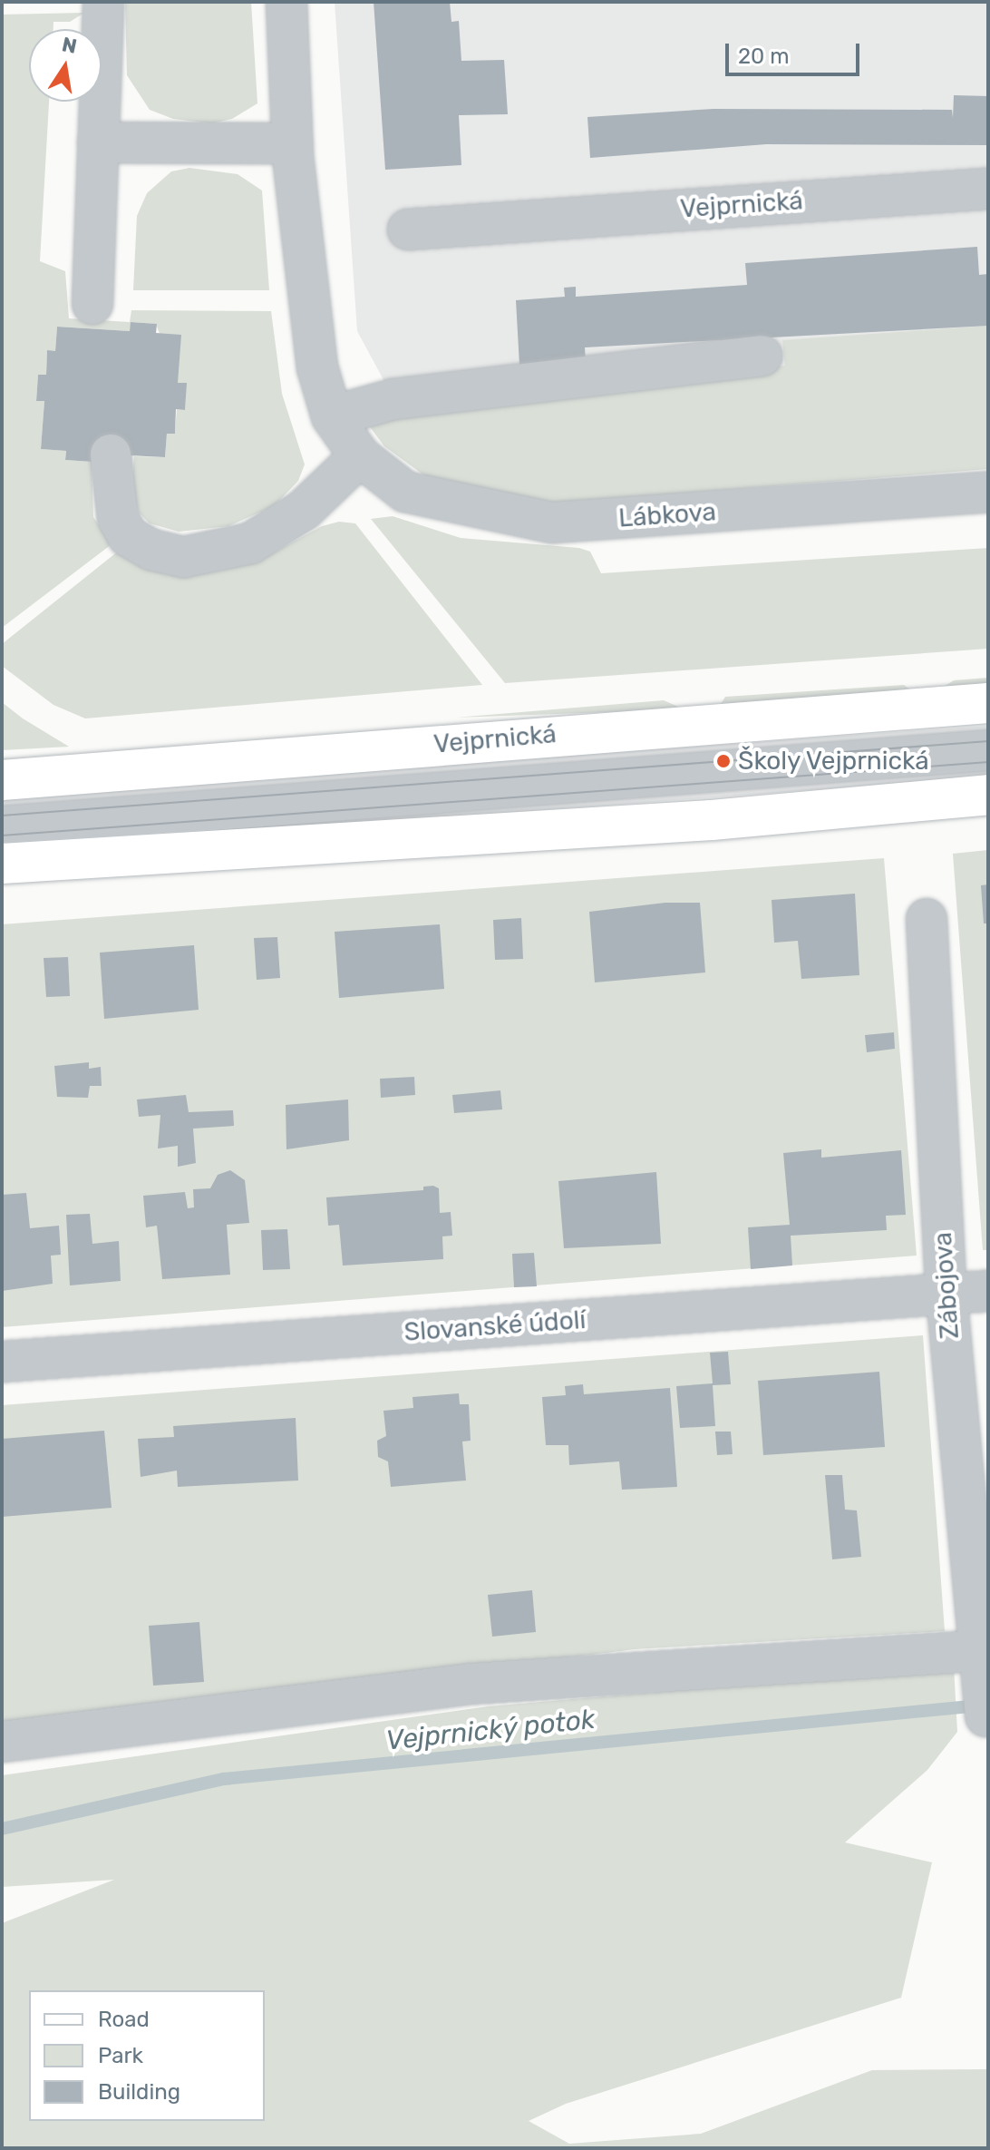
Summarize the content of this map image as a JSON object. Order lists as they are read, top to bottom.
{
  "streets": {
    "main road": ["Vejprnická"],
    "street": ["Lábkova", "Zábojova", "Slovanské údolí"]
  },
  "crossings": [
    ["Zábojova", "Slovanské údolí"]
  ],
  "water": ["Vejprnický potok"],
  "places": ["Školy Vejprnická"],
  "legend": ["Road", "Park", "Building"],
  "scale_bar": "20 m",
  "north": "top"
}
